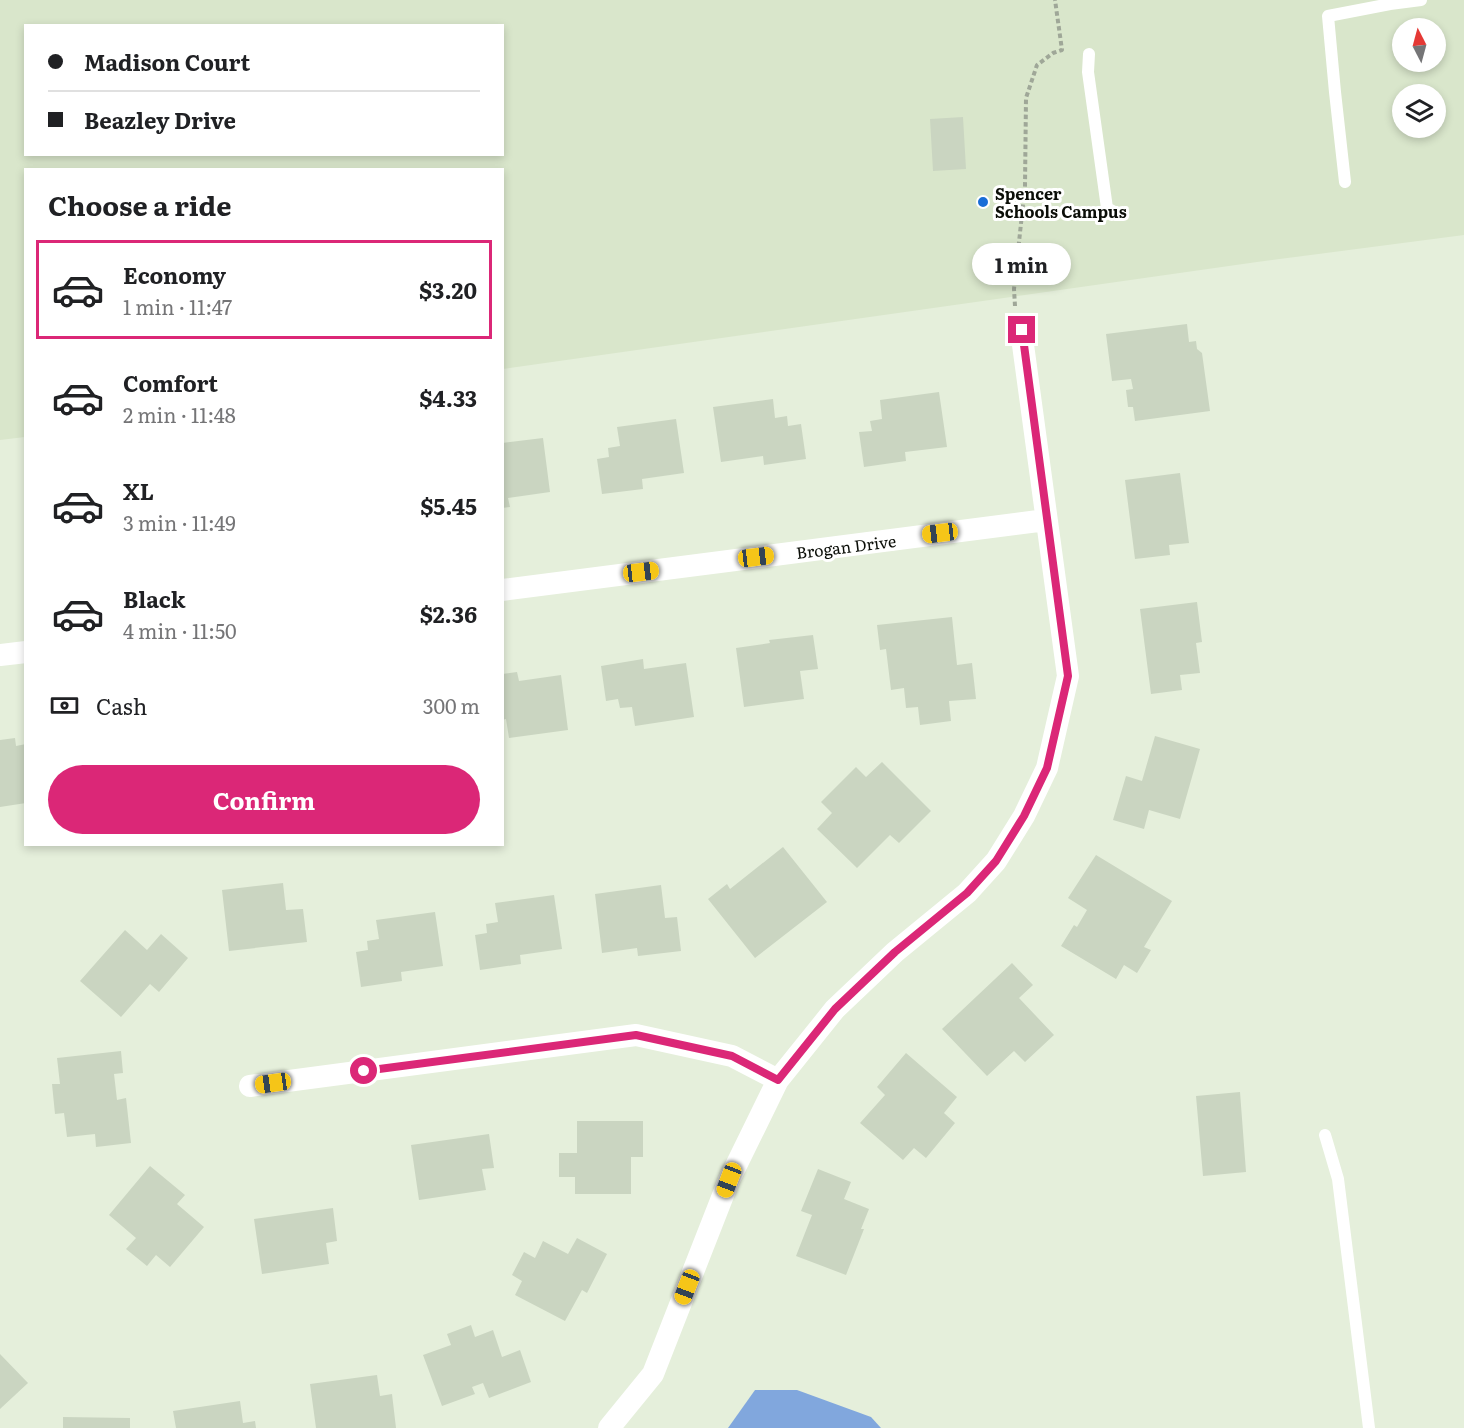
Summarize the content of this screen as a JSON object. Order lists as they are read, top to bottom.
{
  "streets": {
    "street": ["Brogan Drive"]
  },
  "places": ["Spencer Schools Campus"],
  "north": "top",
  "page": {
    "banner": ["Madison Court", "Beazley Drive"],
    "heading": "Choose a ride",
    "list": [
      {
        "name": "Economy",
        "note": "1 min · 11:47",
        "value": "$3.20"
      },
      {
        "name": "Comfort",
        "note": "2 min · 11:48",
        "value": "$4.33"
      },
      {
        "name": "XL",
        "note": "3 min · 11:49",
        "value": "$5.45"
      },
      {
        "name": "Black",
        "note": "4 min · 11:50",
        "value": "$2.36"
      }
    ],
    "bubble": "1 min",
    "pay": ["Cash", "300 m"],
    "buttons": "Confirm"
  }
}
